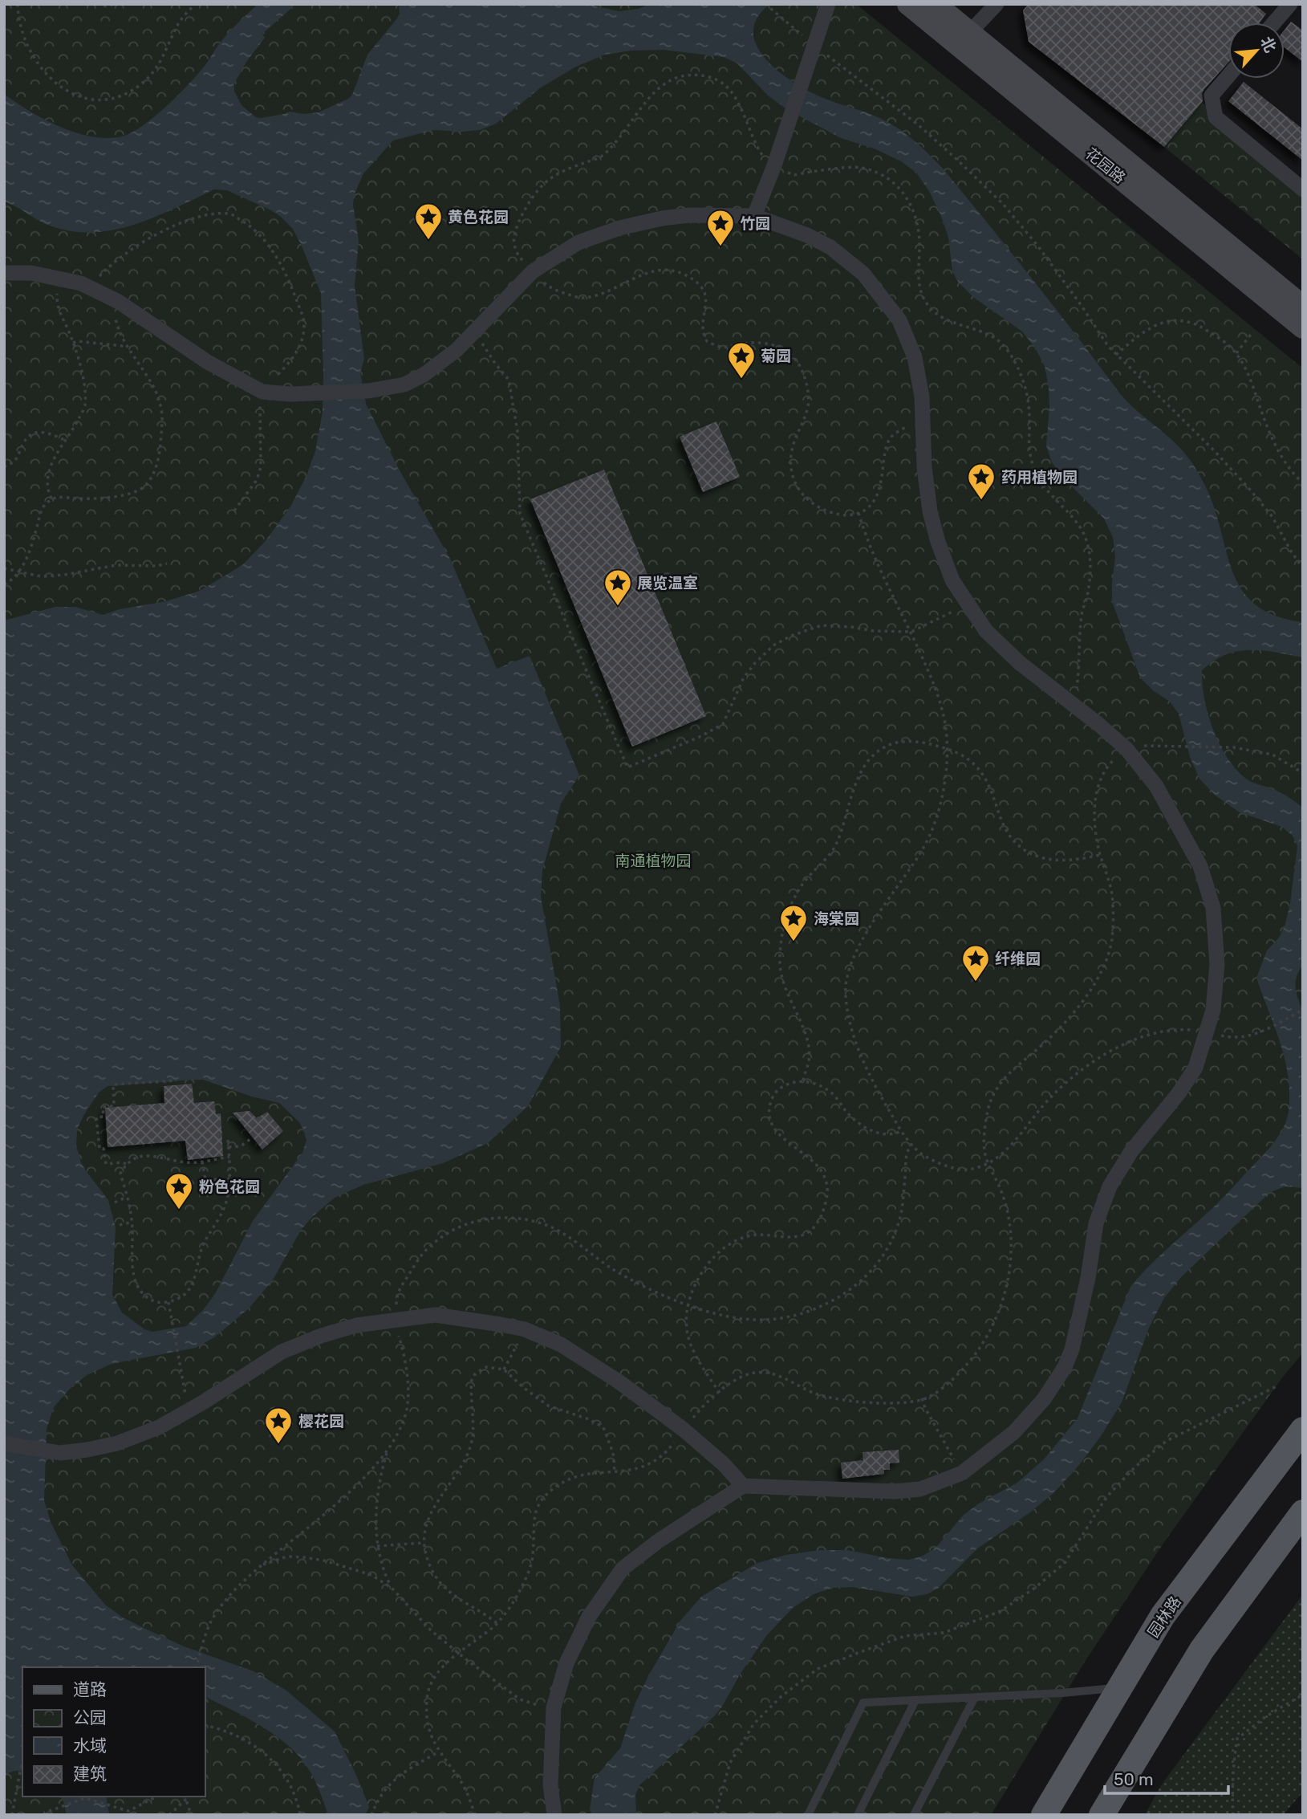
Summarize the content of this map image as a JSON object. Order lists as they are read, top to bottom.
{
  "streets": {
    "main road": ["花园路", "园林路"]
  },
  "parks": ["南通植物园"],
  "places": {
    "place": [
      "黄色花园",
      "竹园",
      "菊园",
      "药用植物园",
      "展览温室",
      "海棠园",
      "纤维园",
      "粉色花园",
      "樱花园"
    ]
  },
  "legend": [
    "道路",
    "公园",
    "水域",
    "建筑"
  ],
  "scale_bar": "50 m",
  "north": "top right"
}
